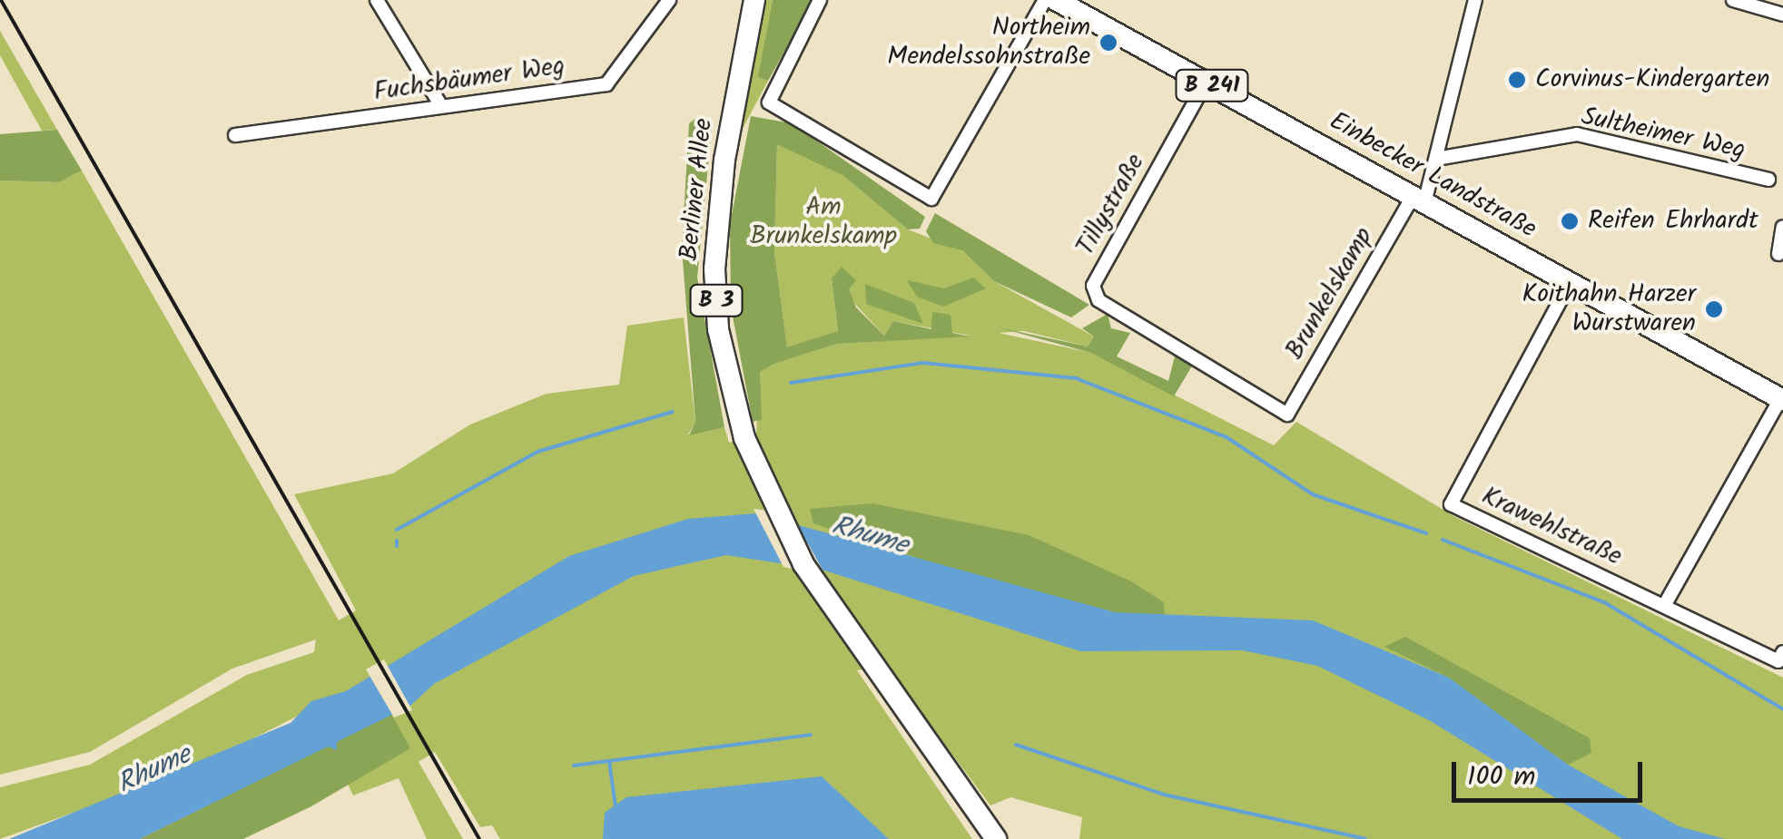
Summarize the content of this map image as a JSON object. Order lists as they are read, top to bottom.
{
  "streets": {
    "main road": [
      "B 241",
      "Einbecker Landstraße",
      "Berliner Allee",
      "B 3"
    ],
    "street": [
      "Fuchsbäumer Weg",
      "Sultheimer Weg",
      "Tillystraße",
      "Brunkelskamp",
      "Krawehlstraße"
    ]
  },
  "crossings": [
    ["Sultheimer Weg", "Brunkelskamp"],
    ["Einbecker Landstraße", "Tillystraße"],
    ["Einbecker Landstraße", "Brunkelskamp"],
    ["Einbecker Landstraße", "Krawehlstraße"],
    ["Tillystraße", "Brunkelskamp"]
  ],
  "water": ["Rhume"],
  "parks": ["Am Brunkelskamp"],
  "places": [
    "Northeim Mendelssohnstraße",
    "Corvinus-Kindergarten",
    "Reifen Ehrhardt",
    "Koithahn Harzer Wurstwaren"
  ],
  "scale_bar": "100 m"
}
